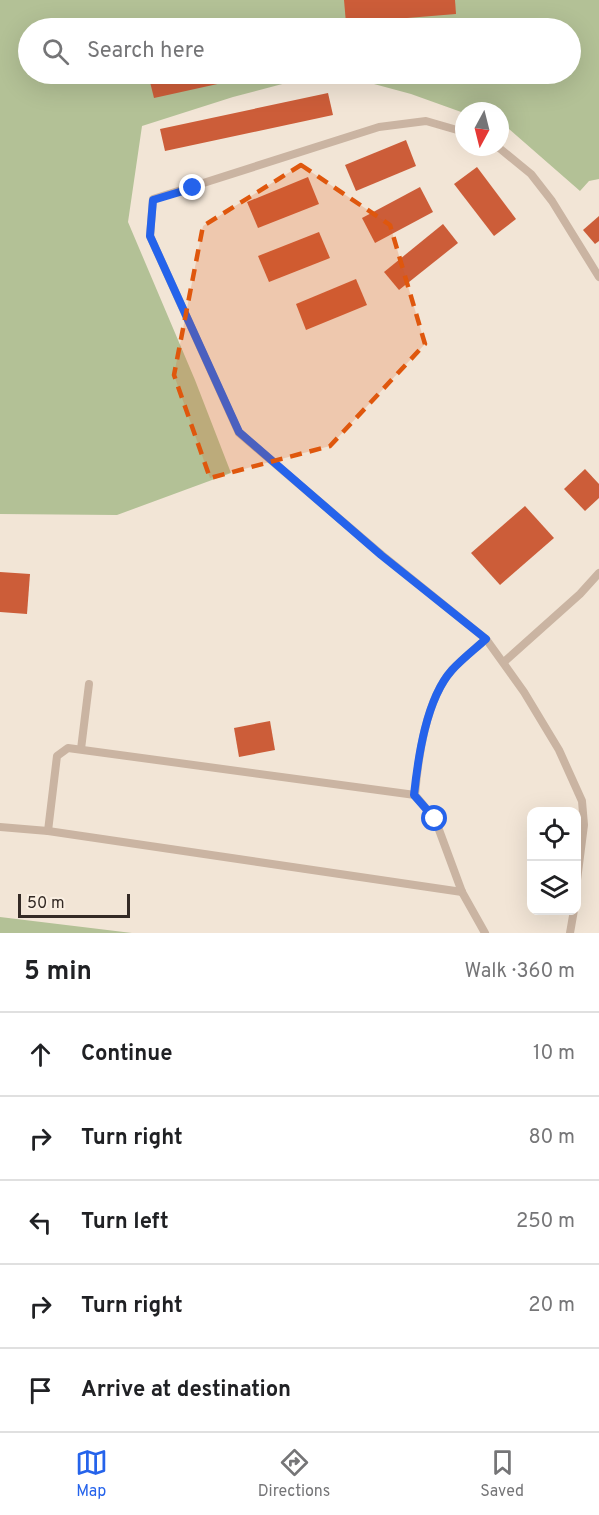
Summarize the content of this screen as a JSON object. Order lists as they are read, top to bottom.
{
  "scale_bar": "50 m",
  "north": "bottom",
  "page": {
    "search": "Search here",
    "scale": "50 m",
    "heading": ["5 min", "Walk · 360 m"],
    "list": [
      ["Continue", "10 m"],
      ["Turn right", "80 m"],
      ["Turn left", "250 m"],
      ["Turn right", "20 m"],
      "Arrive at destination"
    ],
    "nav": ["Map", "Directions", "Saved"]
  }
}
